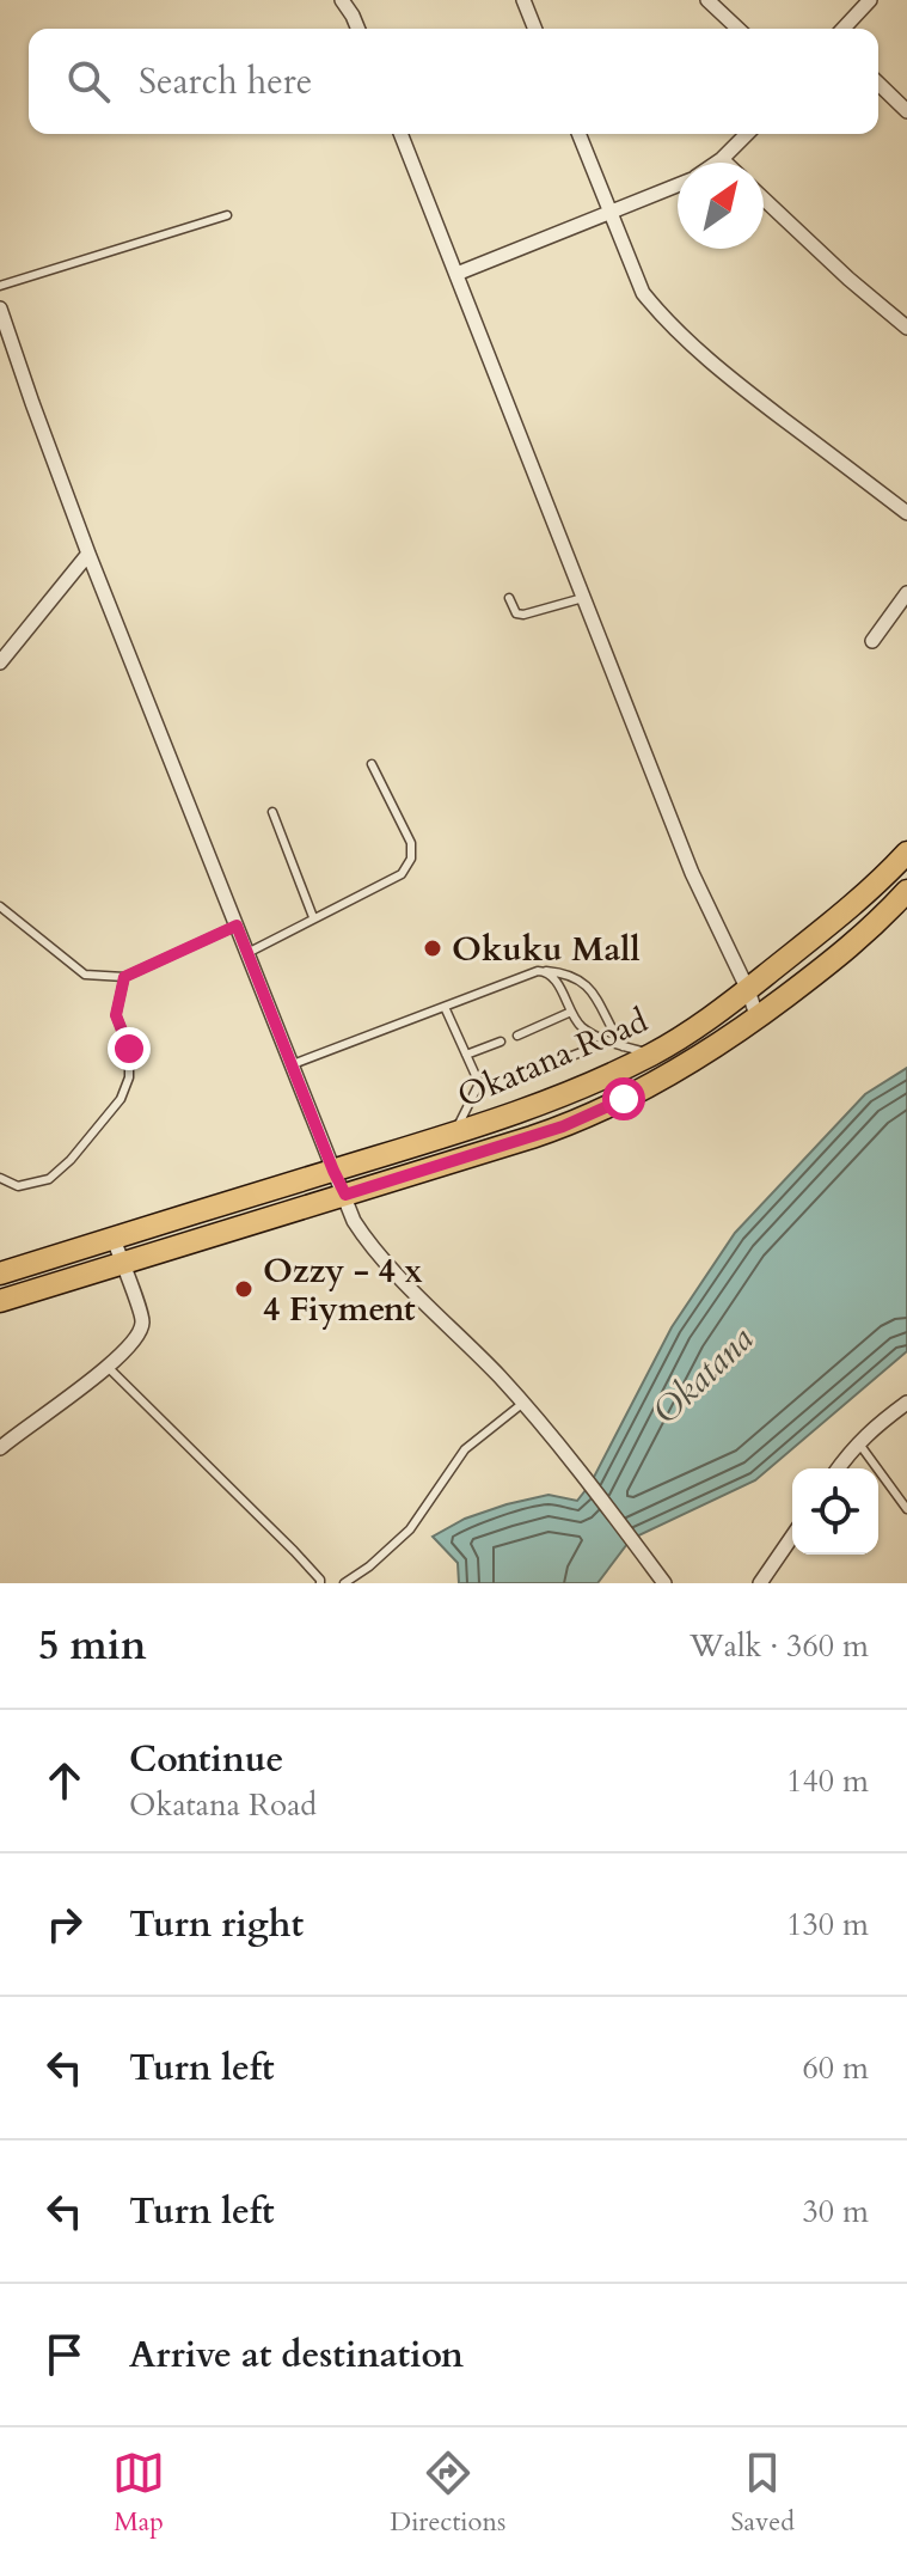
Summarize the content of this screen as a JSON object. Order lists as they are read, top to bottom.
{
  "streets": {
    "main road": ["Okatana Road"]
  },
  "water": ["Okatana"],
  "places": ["Okuku Mall", "Ozzy - 4 x 4 Fiyment"],
  "north": "top right",
  "page": {
    "search": "Search here",
    "heading": ["5 min", "Walk · 360 m"],
    "list": [
      ["Continue", "Okatana Road", "140 m"],
      ["Turn right", "130 m"],
      ["Turn left", "60 m"],
      ["Turn left", "30 m"],
      "Arrive at destination"
    ],
    "nav": ["Map", "Directions", "Saved"]
  }
}
